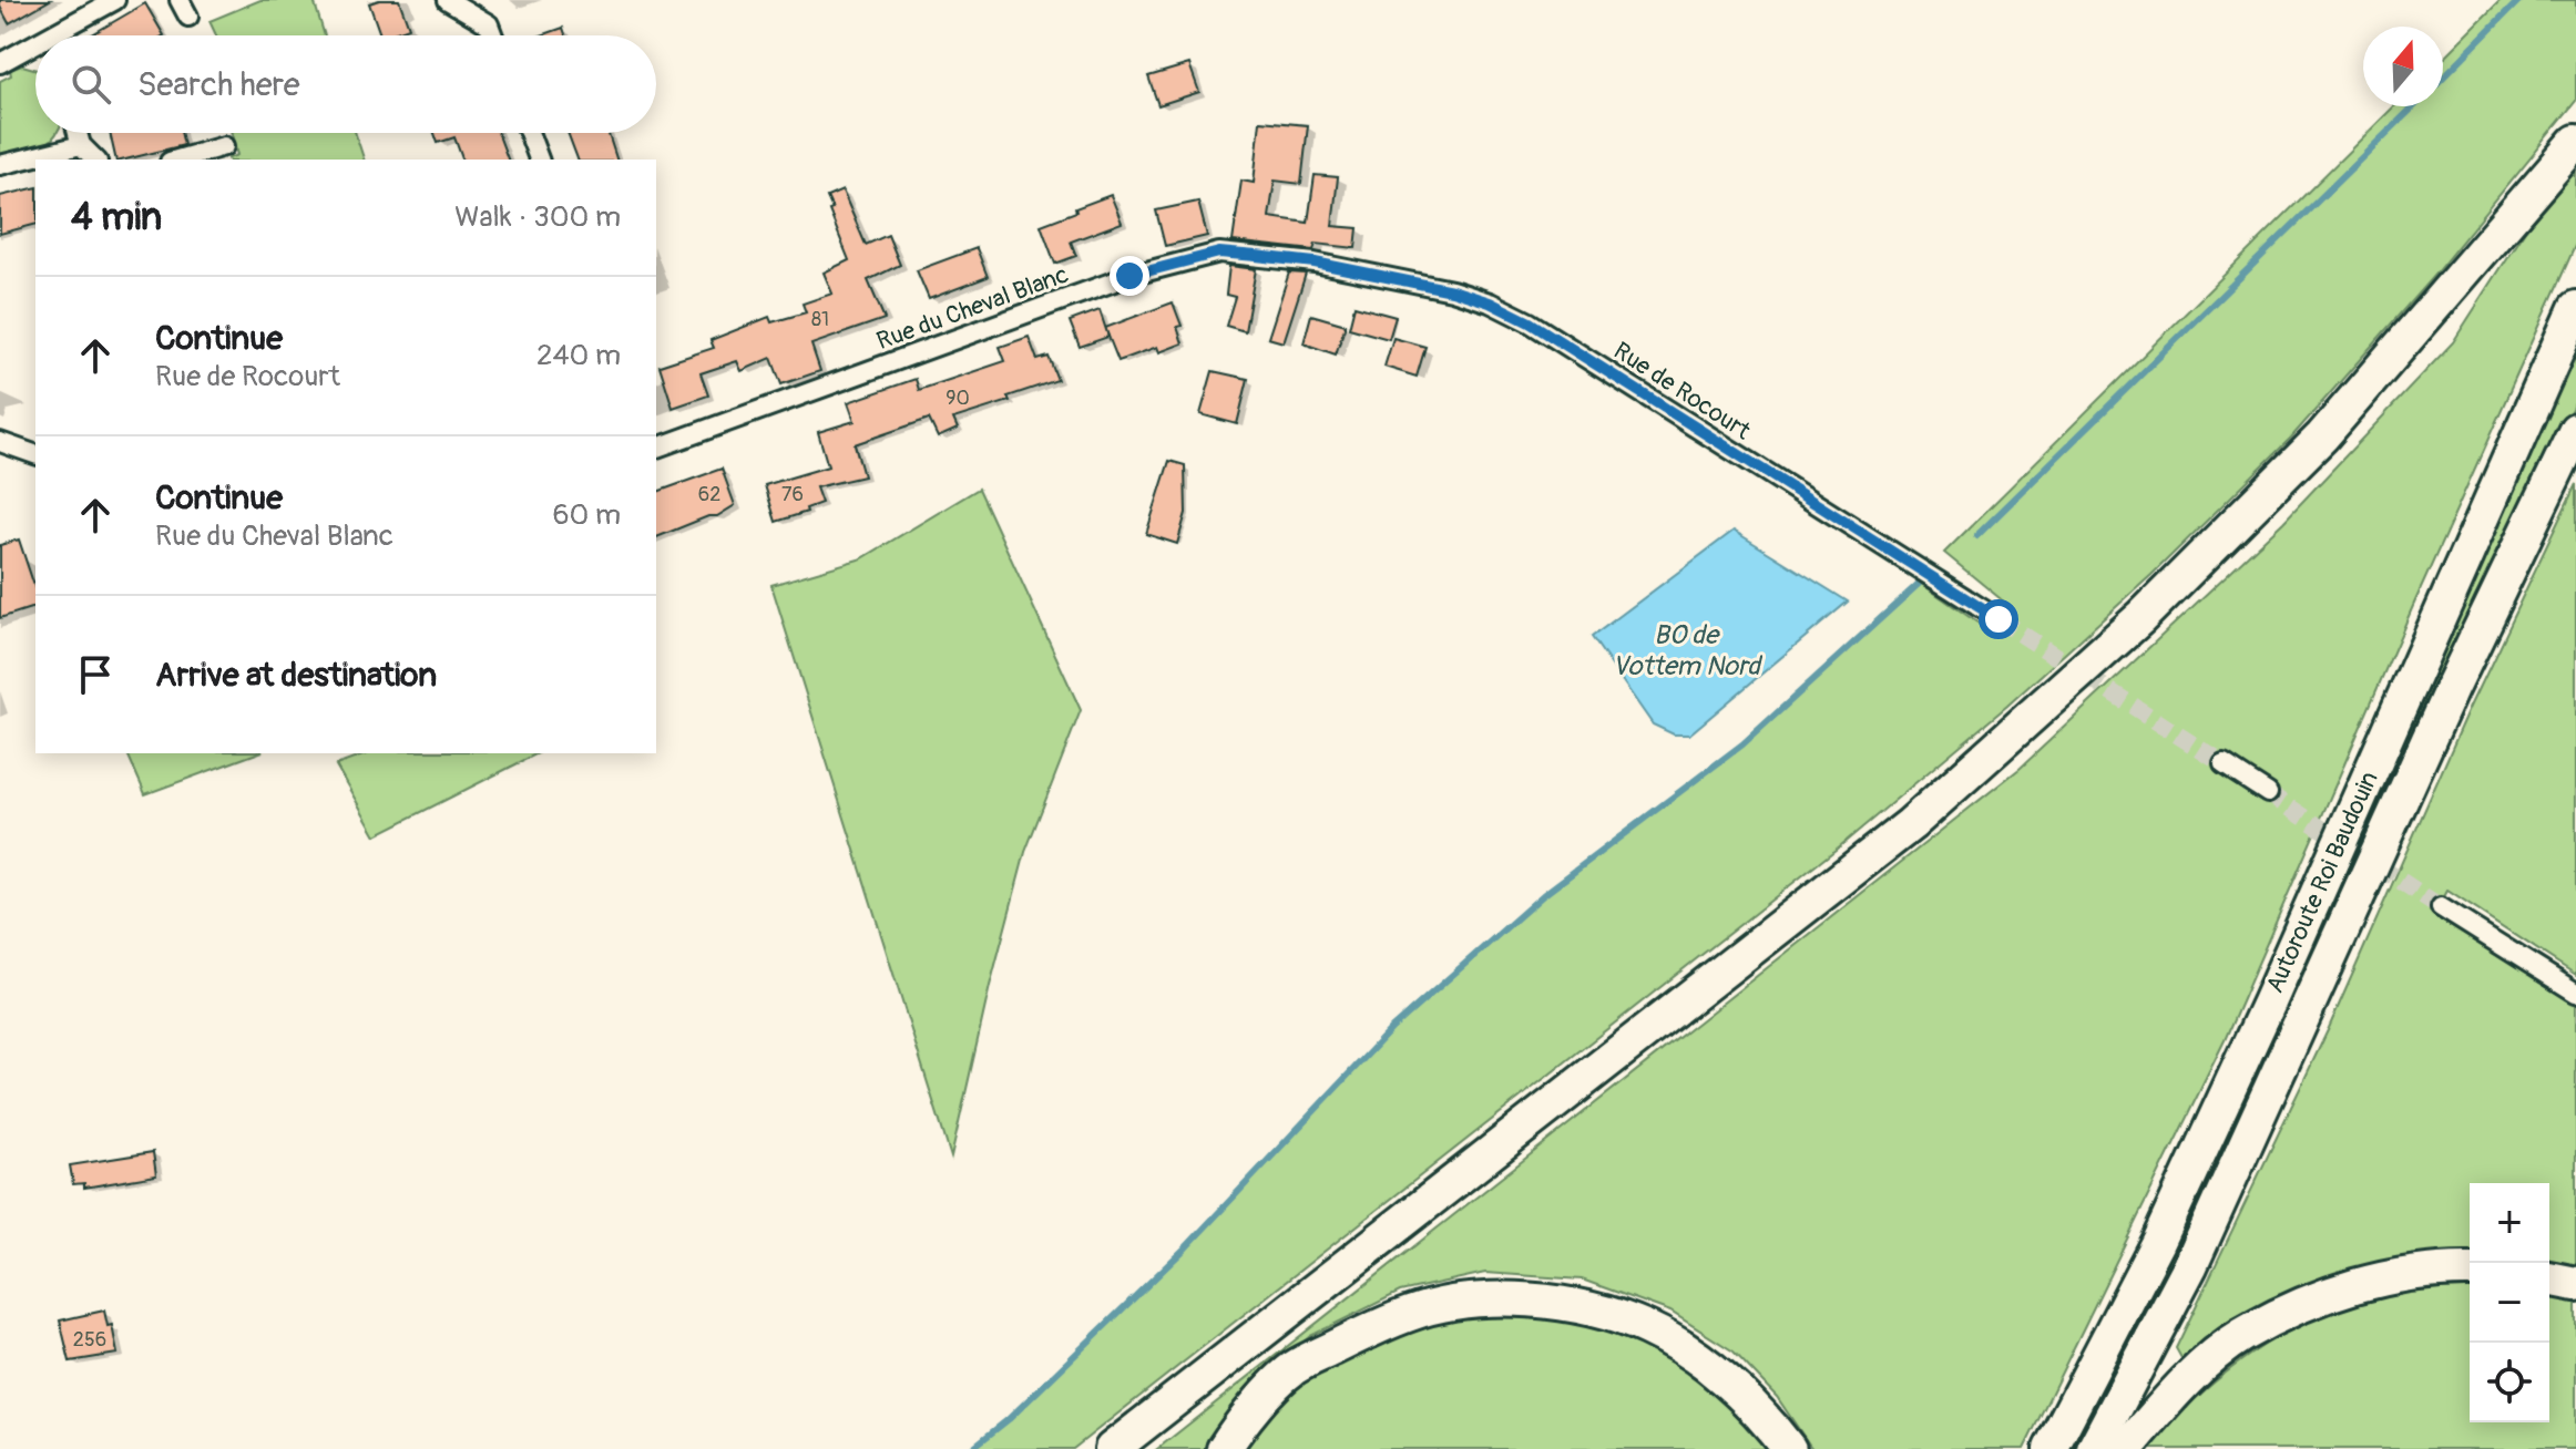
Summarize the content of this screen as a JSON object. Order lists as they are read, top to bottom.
{
  "streets": {
    "highway": ["Autoroute Roi Baudouin"],
    "street": ["Rue du Cheval Blanc", "Rue de Rocourt"]
  },
  "crossings": [
    ["Rue du Cheval Blanc", "Rue de Rocourt"]
  ],
  "water": ["BO de Vottem Nord"],
  "house_numbers": [
    "81",
    "90",
    "62",
    "76",
    "256"
  ],
  "north": "top",
  "page": {
    "search": "Search here",
    "heading": ["4 min", "Walk · 300 m"],
    "list": [
      ["Continue", "Rue de Rocourt", "240 m"],
      ["Continue", "Rue du Cheval Blanc", "60 m"],
      "Arrive at destination"
    ],
    "map_buttons": ["+", "−"]
  }
}
